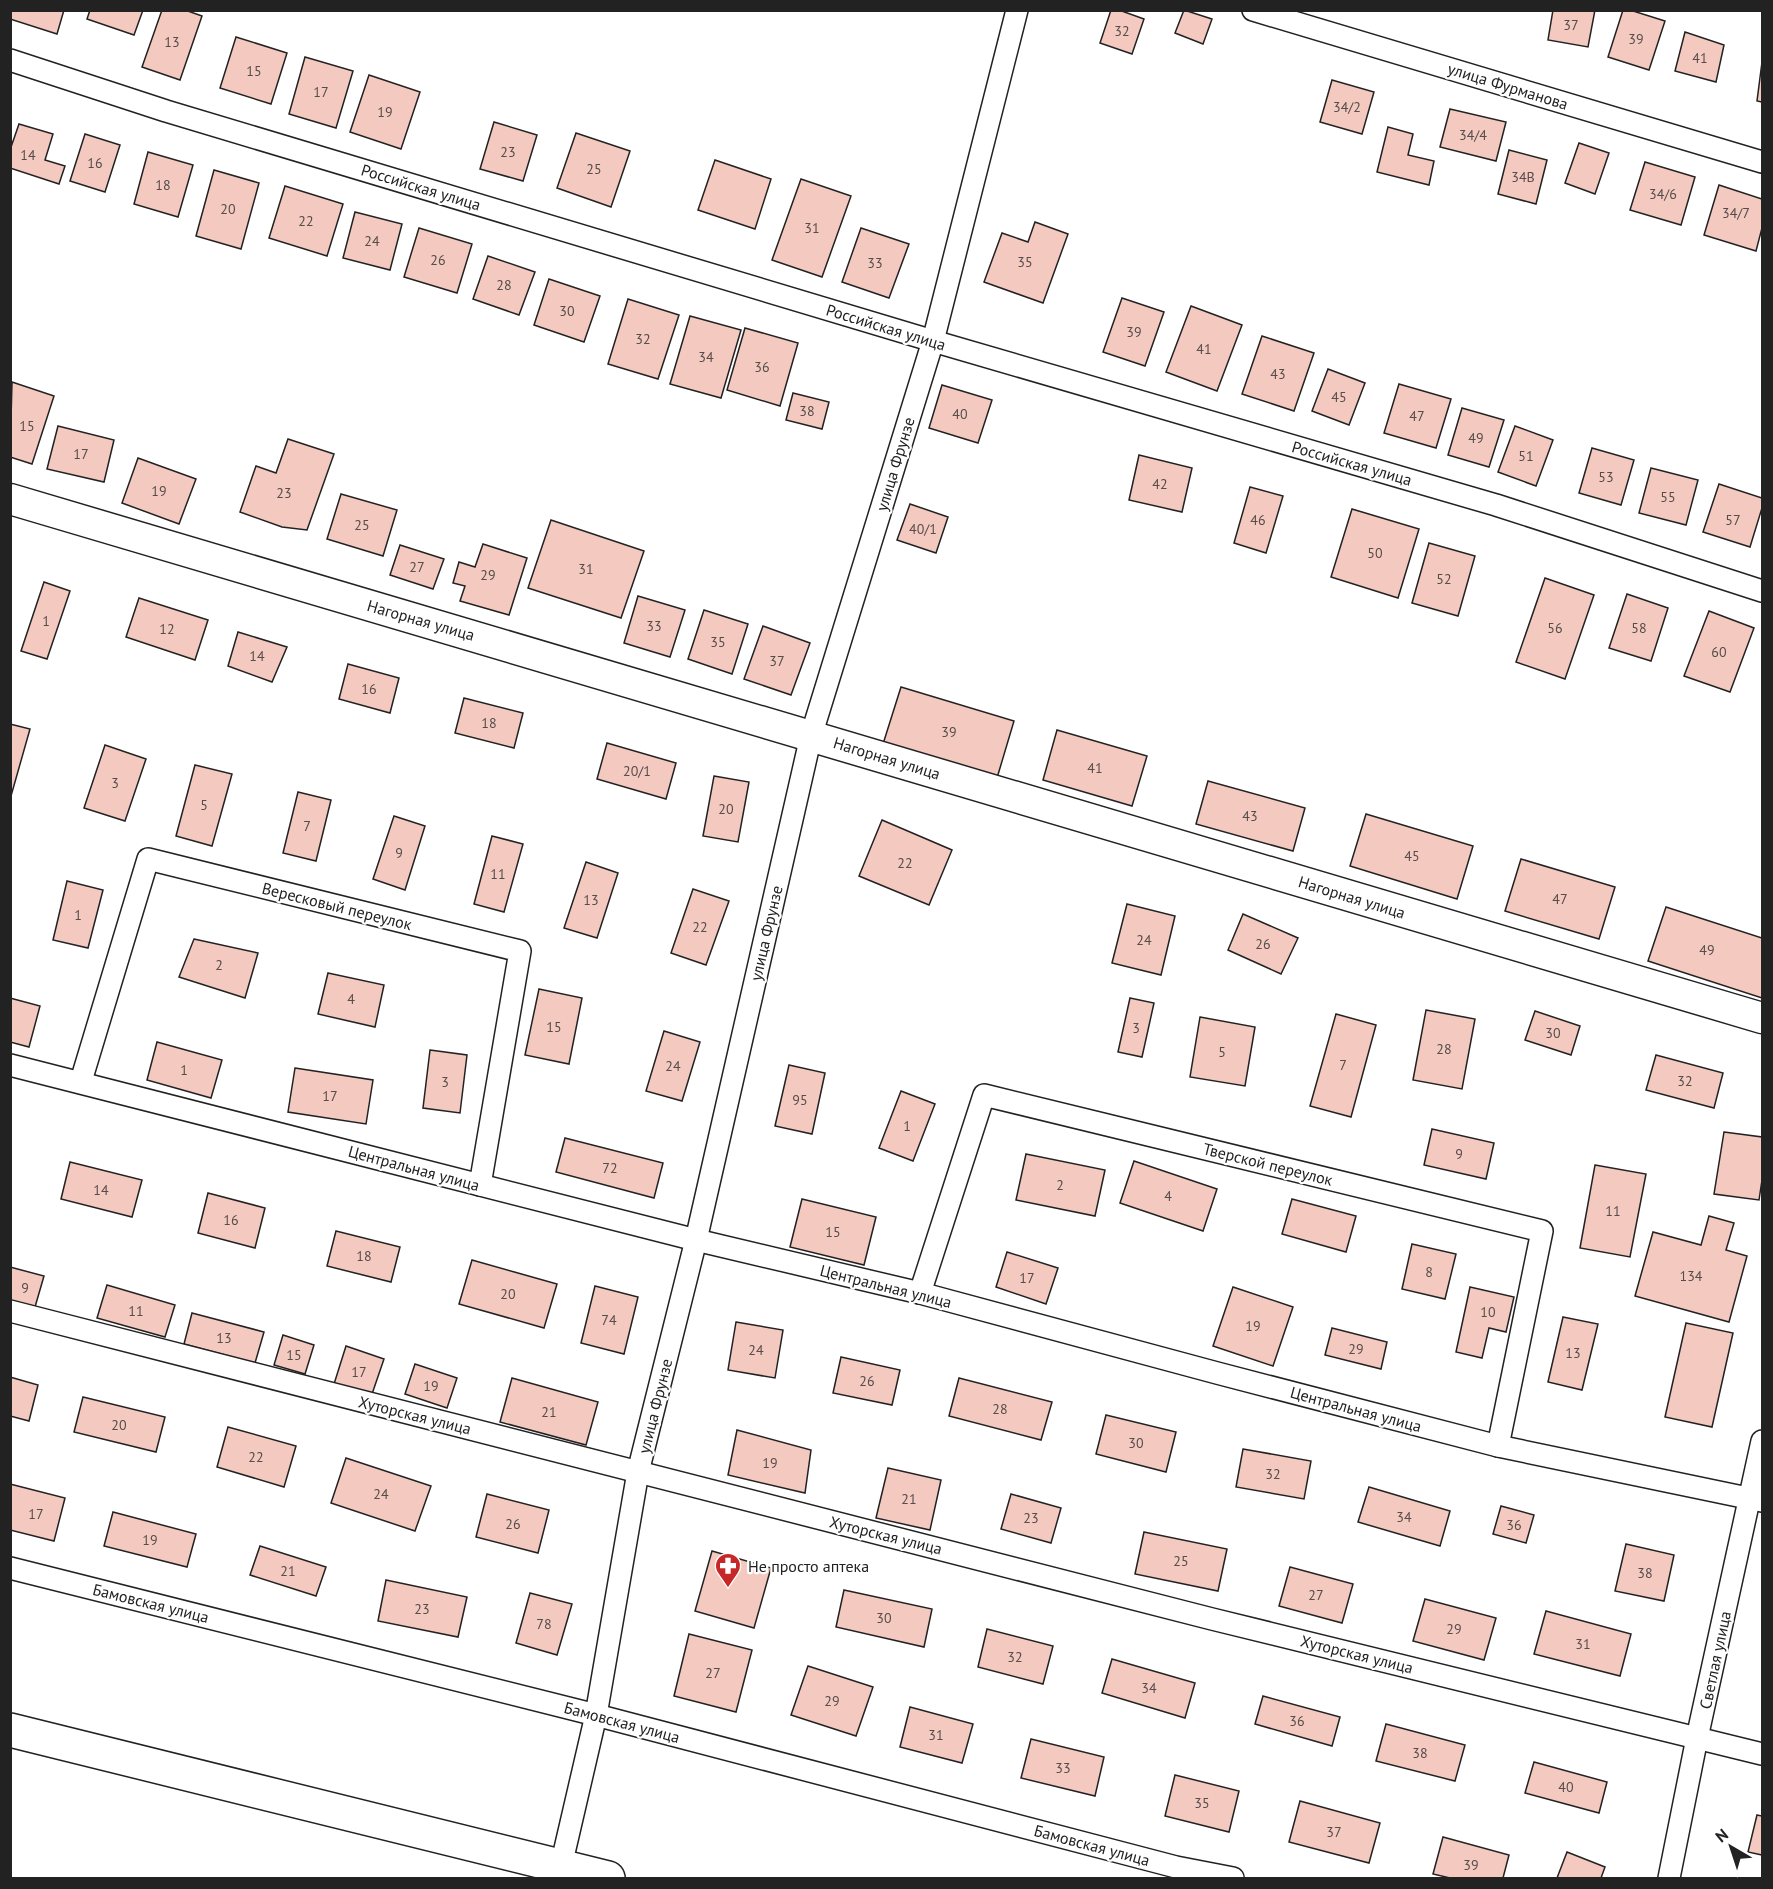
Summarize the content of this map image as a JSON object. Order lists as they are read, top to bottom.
{
  "streets": {
    "street": [
      "улица Фурманова",
      "Российская улица",
      "улица Фрунзе",
      "Нагорная улица",
      "Вересковый переулок",
      "Тверской переулок",
      "Центральная улица",
      "Хуторская улица",
      "Бамовская улица",
      "Светлая улица"
    ]
  },
  "crossings": [
    ["Российская улица", "улица Фрунзе"],
    ["улица Фрунзе", "Нагорная улица"],
    ["улица Фрунзе", "Центральная улица"],
    ["улица Фрунзе", "Хуторская улица"],
    ["улица Фрунзе", "Бамовская улица"],
    ["Вересковый переулок", "Центральная улица"],
    ["Тверской переулок", "Центральная улица"],
    ["Центральная улица", "Светлая улица"],
    ["Хуторская улица", "Светлая улица"]
  ],
  "places": {
    "pharmacy": ["Не просто аптека"]
  },
  "house_numbers": [
    "37",
    "32",
    "39",
    "13",
    "41",
    "15",
    "17",
    "34/2",
    "19",
    "34/4",
    "23",
    "14",
    "16",
    "25",
    "34В",
    "18",
    "34/6",
    "20",
    "34/7",
    "22",
    "31",
    "24",
    "26",
    "35",
    "33",
    "28",
    "30",
    "39",
    "32",
    "41",
    "34",
    "36",
    "43",
    "45",
    "38",
    "40",
    "47",
    "15",
    "49",
    "17",
    "51",
    "53",
    "42",
    "19",
    "23",
    "55",
    "46",
    "57",
    "25",
    "40/1",
    "50",
    "27",
    "31",
    "29",
    "52",
    "1",
    "33",
    "56",
    "58",
    "12",
    "35",
    "60",
    "14",
    "37",
    "16",
    "18",
    "39",
    "41",
    "20/1",
    "3",
    "5",
    "20",
    "43",
    "7",
    "9",
    "45",
    "22",
    "11",
    "47",
    "13",
    "1",
    "22",
    "24",
    "26",
    "49",
    "2",
    "4",
    "15",
    "3",
    "30",
    "28",
    "5",
    "7",
    "24",
    "1",
    "32",
    "3",
    "17",
    "95",
    "1",
    "9",
    "72",
    "2",
    "14",
    "4",
    "11",
    "16",
    "15",
    "18",
    "8",
    "134",
    "17",
    "9",
    "20",
    "11",
    "10",
    "74",
    "19",
    "13",
    "29",
    "24",
    "13",
    "15",
    "17",
    "26",
    "19",
    "28",
    "21",
    "20",
    "30",
    "22",
    "19",
    "32",
    "24",
    "21",
    "17",
    "34",
    "23",
    "26",
    "36",
    "19",
    "25",
    "21",
    "38",
    "27",
    "23",
    "30",
    "78",
    "29",
    "31",
    "32",
    "27",
    "34",
    "29",
    "36",
    "31",
    "38",
    "33",
    "40",
    "35",
    "37",
    "39"
  ],
  "north": "top left"
}
